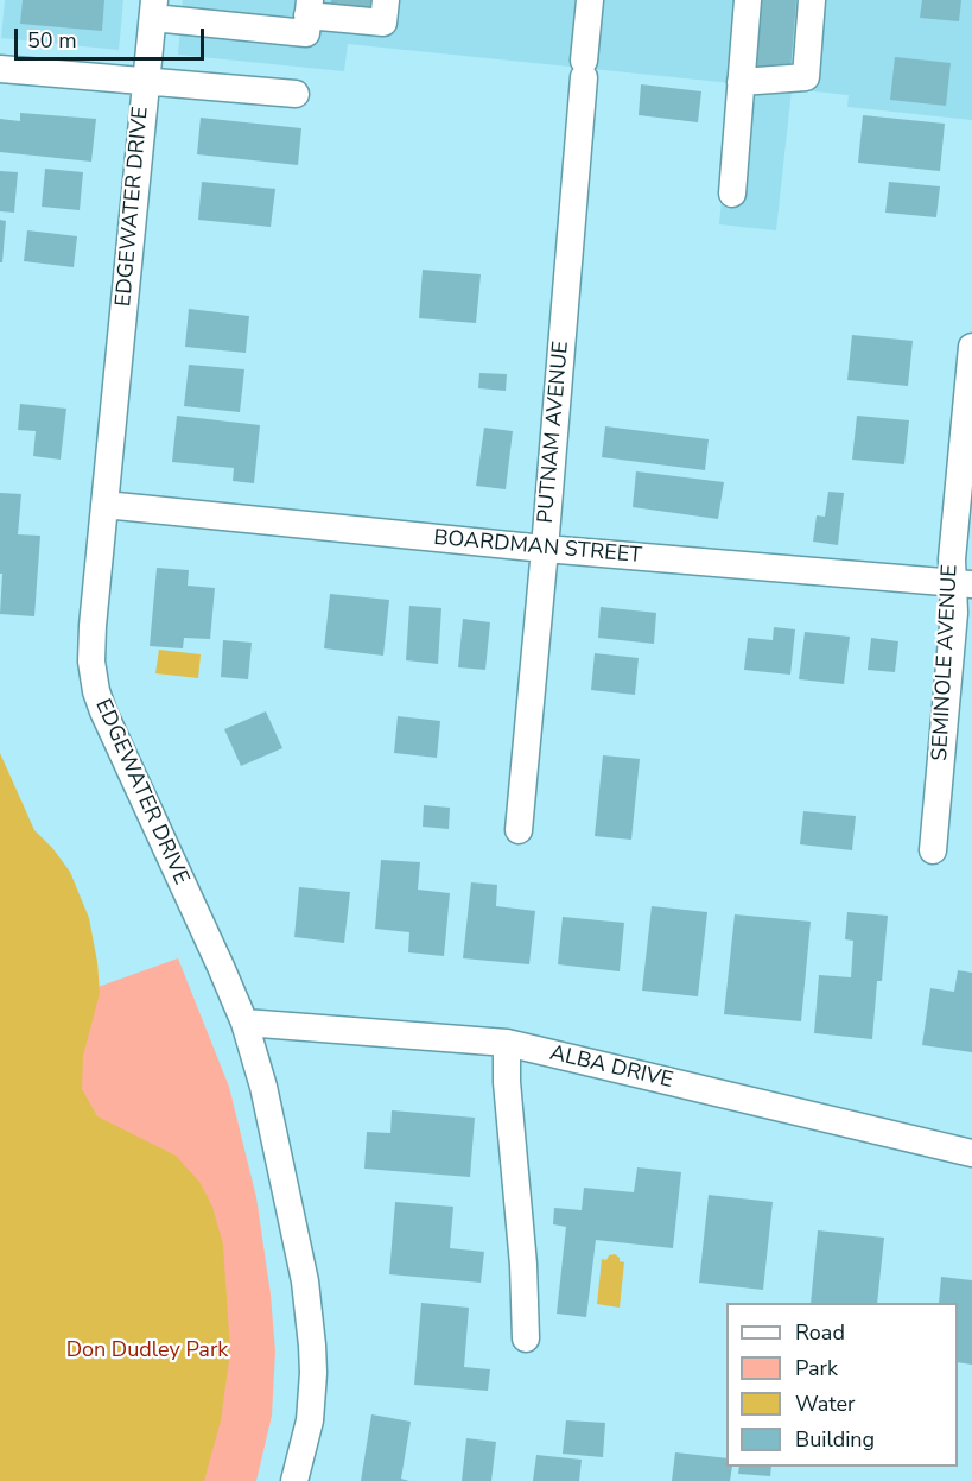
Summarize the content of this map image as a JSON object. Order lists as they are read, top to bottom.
{
  "streets": {
    "street": [
      "EDGEWATER DRIVE",
      "PUTNAM AVENUE",
      "BOARDMAN STREET",
      "SEMINOLE AVENUE",
      "ALBA DRIVE"
    ]
  },
  "crossings": [
    ["EDGEWATER DRIVE", "BOARDMAN STREET"],
    ["EDGEWATER DRIVE", "ALBA DRIVE"],
    ["PUTNAM AVENUE", "BOARDMAN STREET"],
    ["BOARDMAN STREET", "SEMINOLE AVENUE"]
  ],
  "parks": ["Don Dudley Park"],
  "legend": [
    "Road",
    "Park",
    "Water",
    "Building"
  ],
  "scale_bar": "50 m"
}
